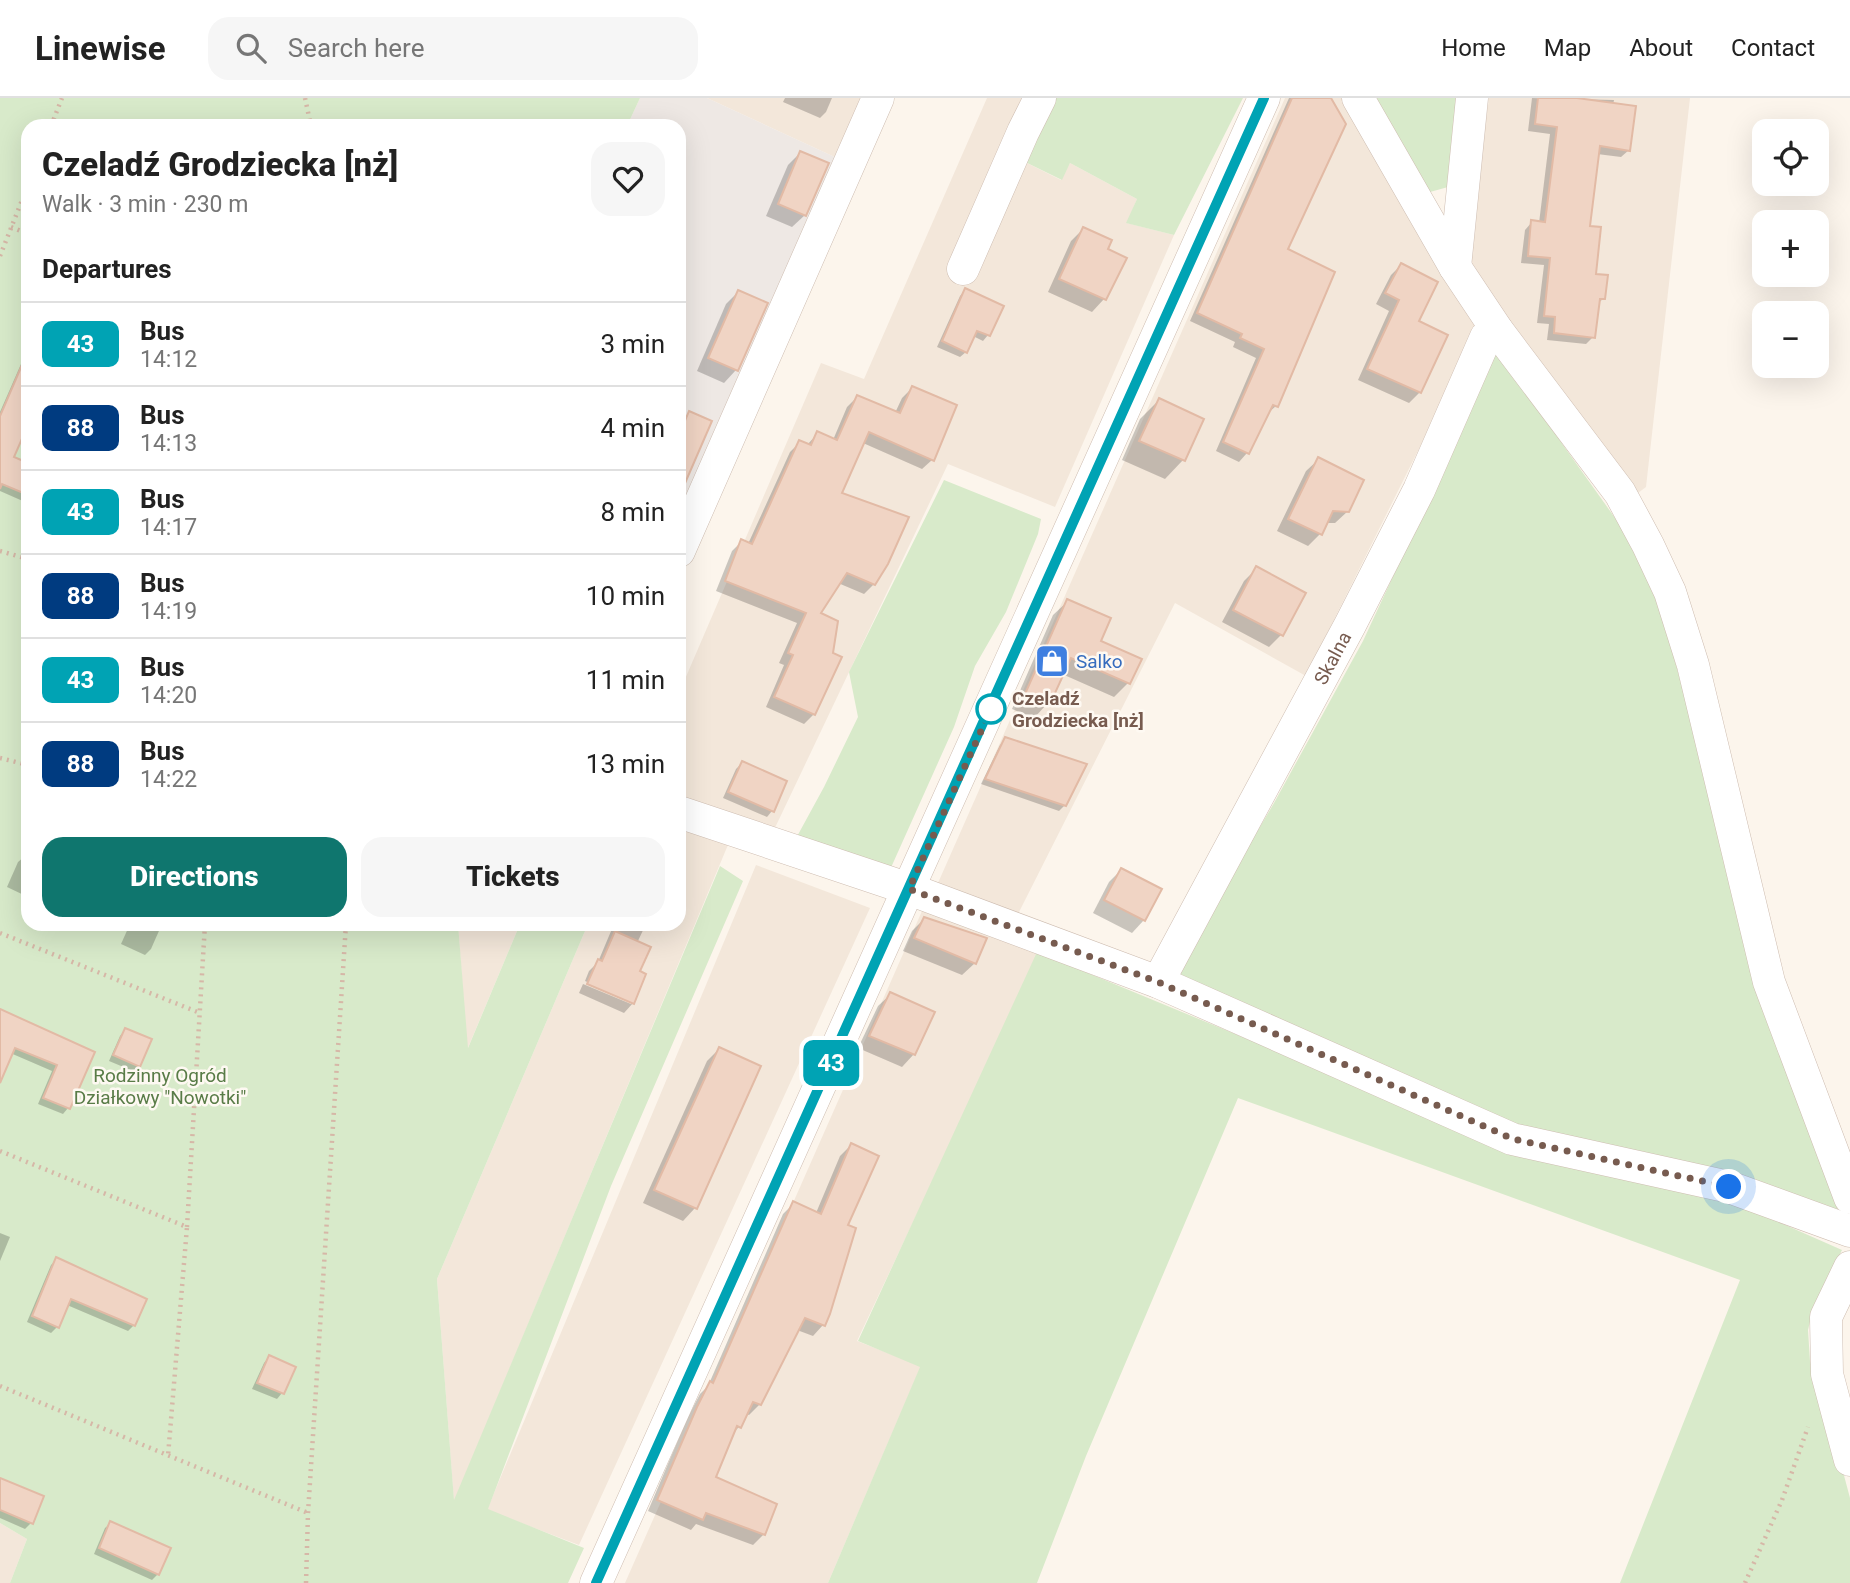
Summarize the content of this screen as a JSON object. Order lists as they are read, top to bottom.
{
  "streets": {
    "street": ["Skalna"]
  },
  "parks": ["Rodzinny Ogród Działkowy \"Nowotki\""],
  "places": {
    "shop": ["Salko"],
    "other": ["Czeladź Grodziecka [nż]"]
  },
  "lines": ["bus line 43"],
  "page": {
    "header": "Linewise",
    "search": "Search here",
    "nav": [
      "Home",
      "Map",
      "About",
      "Contact"
    ],
    "on_map": "43",
    "map_buttons": ["+", "−"],
    "heading": [
      ["Czeladź Grodziecka [nż]", "Walk · 3 min · 230 m"],
      "Departures"
    ],
    "list": [
      {
        "mark": "43",
        "name": "Bus",
        "note": "14:12",
        "value": "3 min"
      },
      {
        "mark": "88",
        "name": "Bus",
        "note": "14:13",
        "value": "4 min"
      },
      {
        "mark": "43",
        "name": "Bus",
        "note": "14:17",
        "value": "8 min"
      },
      {
        "mark": "88",
        "name": "Bus",
        "note": "14:19",
        "value": "10 min"
      },
      {
        "mark": "43",
        "name": "Bus",
        "note": "14:20",
        "value": "11 min"
      },
      {
        "mark": "88",
        "name": "Bus",
        "note": "14:22",
        "value": "13 min"
      }
    ],
    "buttons": ["Directions", "Tickets"]
  }
}
